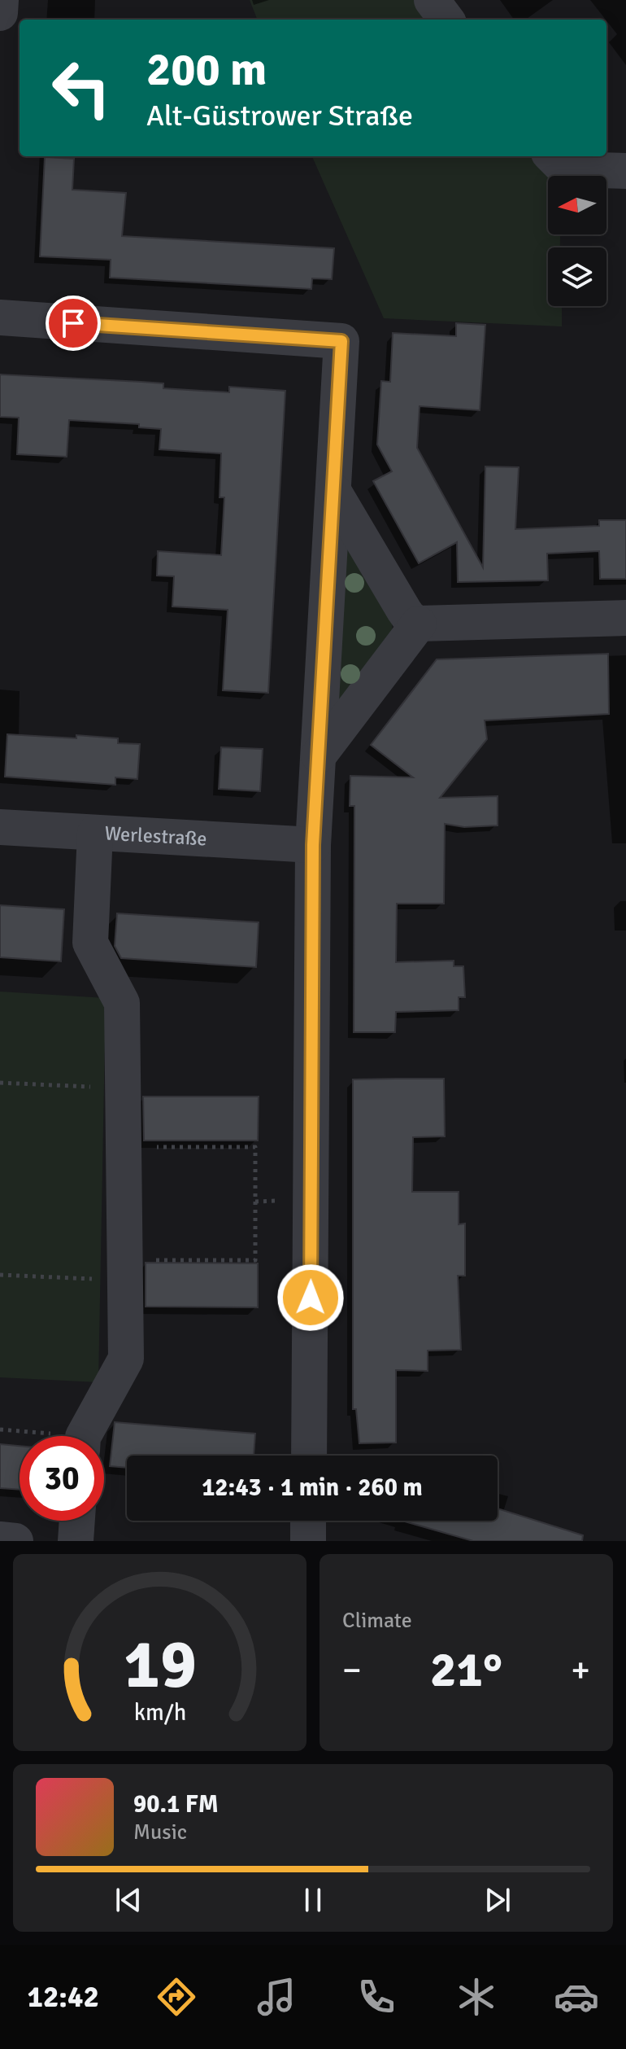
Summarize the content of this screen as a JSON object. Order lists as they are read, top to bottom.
{
  "streets": {
    "street": ["Werlestraße"]
  },
  "north": "left",
  "page": {
    "turn": ["200 m", "Alt-Güstrower Straße"],
    "limit": "30",
    "trip": "12:43 · 1 min · 260 m",
    "tile": "Climate",
    "heat": ["−", "21°", "+"],
    "song": ["90.1 FM", "Music"],
    "tabs": "12:42",
    "gauge": ["19", "km/h"]
  }
}
